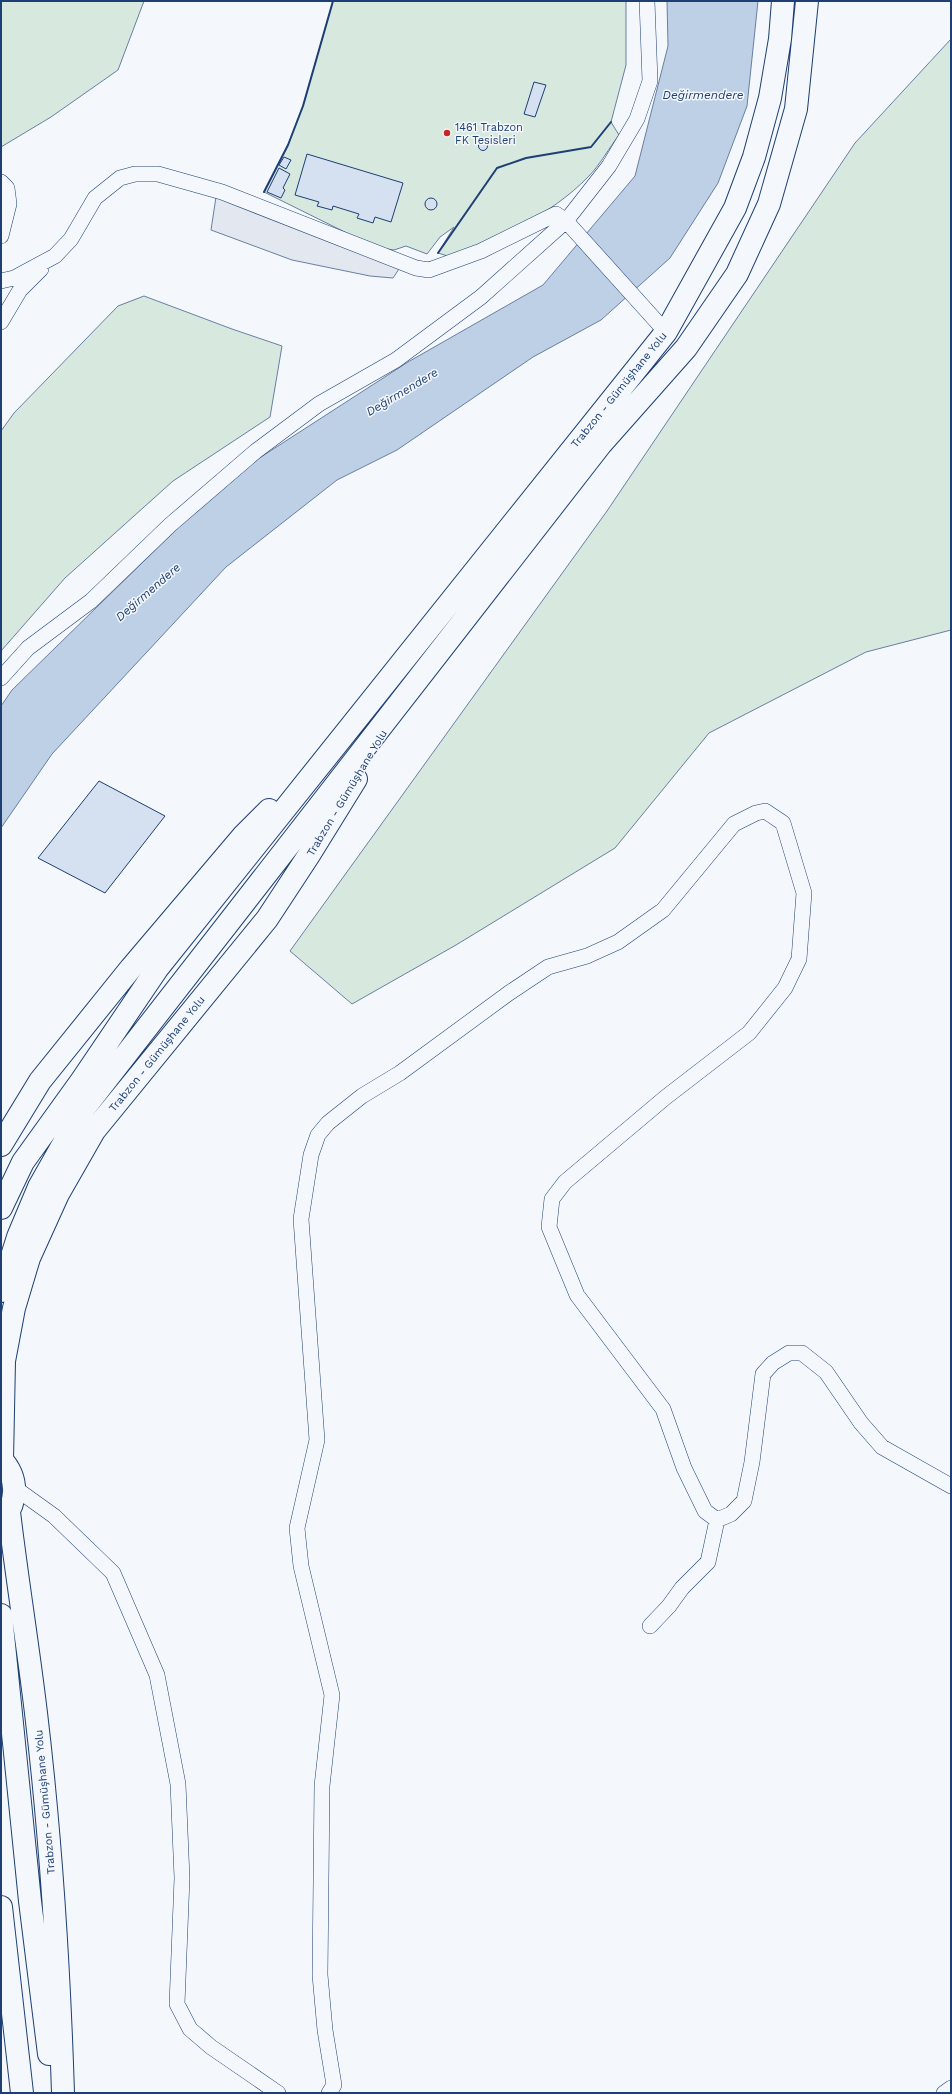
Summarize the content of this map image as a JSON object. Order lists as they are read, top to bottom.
{
  "streets": {
    "highway": ["Trabzon - Gümüşhane Yolu"]
  },
  "water": ["Değirmendere"],
  "places": ["1461 Trabzon FK Tesisleri"]
}
